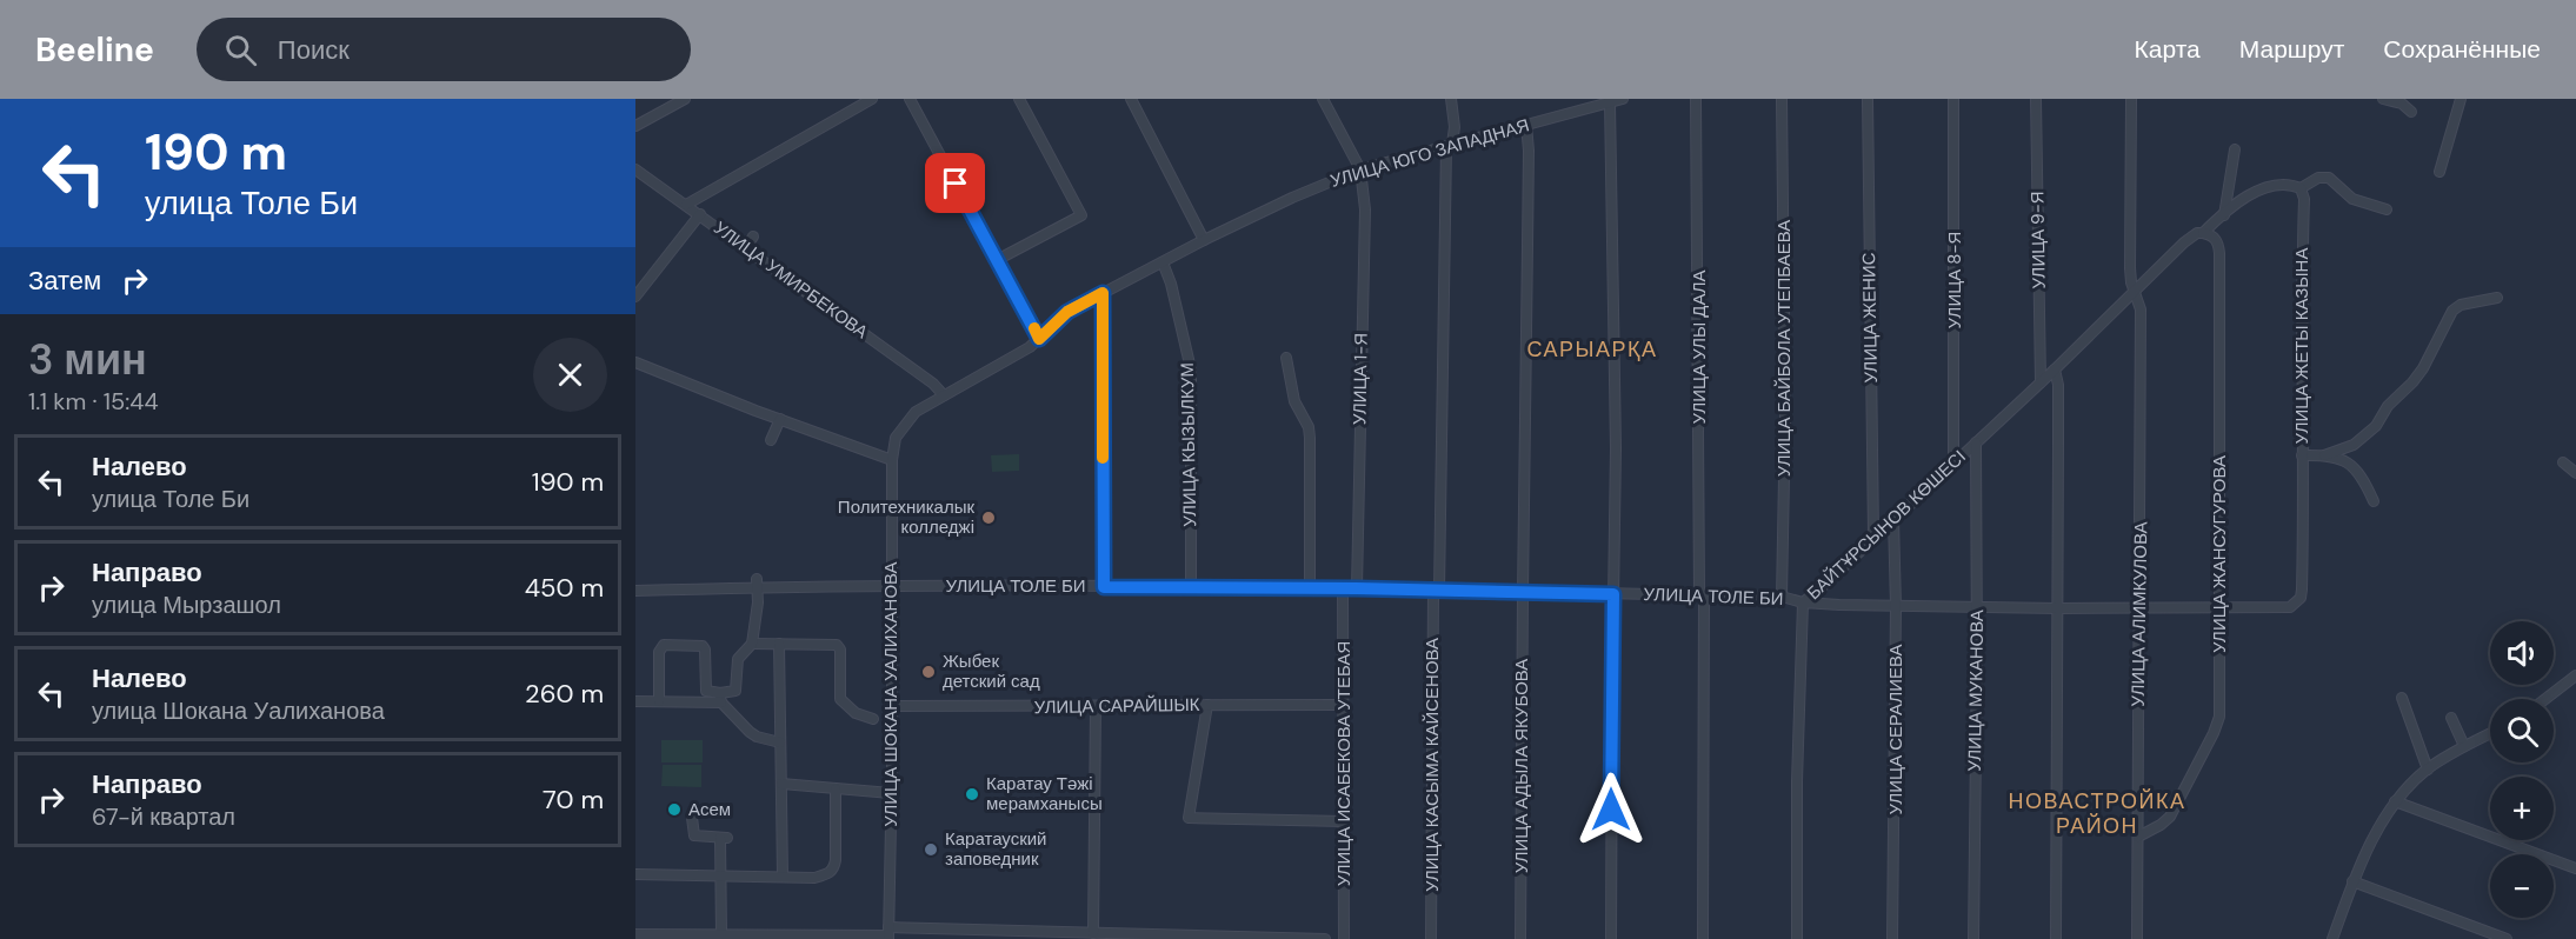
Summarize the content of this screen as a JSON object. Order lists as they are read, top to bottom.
{
  "streets": {
    "street": [
      "УЛИЦА ЮГО ЗАПАДНАЯ",
      "УЛИЦА 9-Я",
      "УЛИЦА УМИРБЕКОВА",
      "УЛИЦА 8-Я",
      "УЛИЦА ЖЕНИС",
      "УЛИЦА ЖЕТЫ КАЗЫНА",
      "УЛИЦА УЛЫ ДАЛА",
      "УЛИЦА БАЙБОЛА УТЕПБАЕВА",
      "УЛИЦА 1-Я",
      "УЛИЦА КЫЗЫЛКУМ",
      "БАЙТҰРСЫНОВ КӨШЕСІ",
      "УЛИЦА ЖАНСУГУРОВА",
      "УЛИЦА ТОЛЕ БИ",
      "УЛИЦА АЛИМКУЛОВА",
      "УЛИЦА МУКАНОВА",
      "УЛИЦА ШОКАНА УАЛИХАНОВА",
      "УЛИЦА САРАЙШЫК",
      "УЛИЦА СЕРАЛИЕВА",
      "УЛИЦА ИСАБЕКОВА УТЕБАЯ",
      "УЛИЦА КАСЫМА КАЙСЕНОВА",
      "УЛИЦА АДЫЛА ЯКУБОВА"
    ]
  },
  "crossings": [
    ["УЛИЦА ЮГО ЗАПАДНАЯ", "УЛИЦА 1-Я"],
    ["УЛИЦА ЮГО ЗАПАДНАЯ", "УЛИЦА ШОКАНА УАЛИХАНОВА"],
    ["УЛИЦА ЮГО ЗАПАДНАЯ", "УЛИЦА КАСЫМА КАЙСЕНОВА"],
    ["УЛИЦА ЮГО ЗАПАДНАЯ", "УЛИЦА АДЫЛА ЯКУБОВА"],
    ["УЛИЦА 9-Я", "БАЙТҰРСЫНОВ КӨШЕСІ"],
    ["УЛИЦА УМИРБЕКОВА", "УЛИЦА ШОКАНА УАЛИХАНОВА"],
    ["УЛИЦА 8-Я", "БАЙТҰРСЫНОВ КӨШЕСІ"],
    ["УЛИЦА ЖЕНИС", "БАЙТҰРСЫНОВ КӨШЕСІ"],
    ["УЛИЦА ЖЕТЫ КАЗЫНА", "УЛИЦА ТОЛЕ БИ"],
    ["УЛИЦА УЛЫ ДАЛА", "УЛИЦА ТОЛЕ БИ"],
    ["УЛИЦА БАЙБОЛА УТЕПБАЕВА", "УЛИЦА ТОЛЕ БИ"],
    ["УЛИЦА 1-Я", "УЛИЦА ТОЛЕ БИ"],
    ["УЛИЦА КЫЗЫЛКУМ", "УЛИЦА ТОЛЕ БИ"],
    ["УЛИЦА КЫЗЫЛКУМ", "УЛИЦА ШОКАНА УАЛИХАНОВА"],
    ["БАЙТҰРСЫНОВ КӨШЕСІ", "УЛИЦА ЖАНСУГУРОВА"],
    ["БАЙТҰРСЫНОВ КӨШЕСІ", "УЛИЦА ТОЛЕ БИ"],
    ["БАЙТҰРСЫНОВ КӨШЕСІ", "УЛИЦА АЛИМКУЛОВА"],
    ["БАЙТҰРСЫНОВ КӨШЕСІ", "УЛИЦА МУКАНОВА"],
    ["БАЙТҰРСЫНОВ КӨШЕСІ", "УЛИЦА СЕРАЛИЕВА"],
    ["УЛИЦА ЖАНСУГУРОВА", "УЛИЦА ТОЛЕ БИ"],
    ["УЛИЦА ЖАНСУГУРОВА", "УЛИЦА АЛИМКУЛОВА"],
    ["УЛИЦА ТОЛЕ БИ", "УЛИЦА АЛИМКУЛОВА"],
    ["УЛИЦА ТОЛЕ БИ", "УЛИЦА МУКАНОВА"],
    ["УЛИЦА ТОЛЕ БИ", "УЛИЦА ШОКАНА УАЛИХАНОВА"],
    ["УЛИЦА ТОЛЕ БИ", "УЛИЦА СЕРАЛИЕВА"],
    ["УЛИЦА ТОЛЕ БИ", "УЛИЦА ИСАБЕКОВА УТЕБАЯ"],
    ["УЛИЦА ТОЛЕ БИ", "УЛИЦА КАСЫМА КАЙСЕНОВА"],
    ["УЛИЦА ТОЛЕ БИ", "УЛИЦА АДЫЛА ЯКУБОВА"],
    ["УЛИЦА ШОКАНА УАЛИХАНОВА", "УЛИЦА САРАЙШЫК"],
    ["УЛИЦА САРАЙШЫК", "УЛИЦА ИСАБЕКОВА УТЕБАЯ"]
  ],
  "districts": ["САРЫАРҚА", "НОВАСТРОЙКА РАЙОН"],
  "places": [
    "Политехникалык колледжі",
    "Жыбек детский сад",
    "Каратау Тәжі мерамханысы",
    "Асем",
    "Каратауский заповедник"
  ],
  "page": {
    "header": "Beeline",
    "search": "Поиск",
    "nav": ["Карта", "Маршрут", "Сохранённые"],
    "turn": ["190 m", "улица Толе Би"],
    "then": "Затем",
    "heading": ["3 мин", "1.1 km · 15:44"],
    "list": [
      {
        "name": "Налево",
        "note": "улица Толе Би",
        "value": "190 m"
      },
      {
        "name": "Направо",
        "note": "улица Мырзашол",
        "value": "450 m"
      },
      {
        "name": "Налево",
        "note": "улица Шокана Уалиханова",
        "value": "260 m"
      },
      {
        "name": "Направо",
        "note": "67-й квартал",
        "value": "70 m"
      }
    ],
    "map_buttons": ["+", "−"]
  }
}
